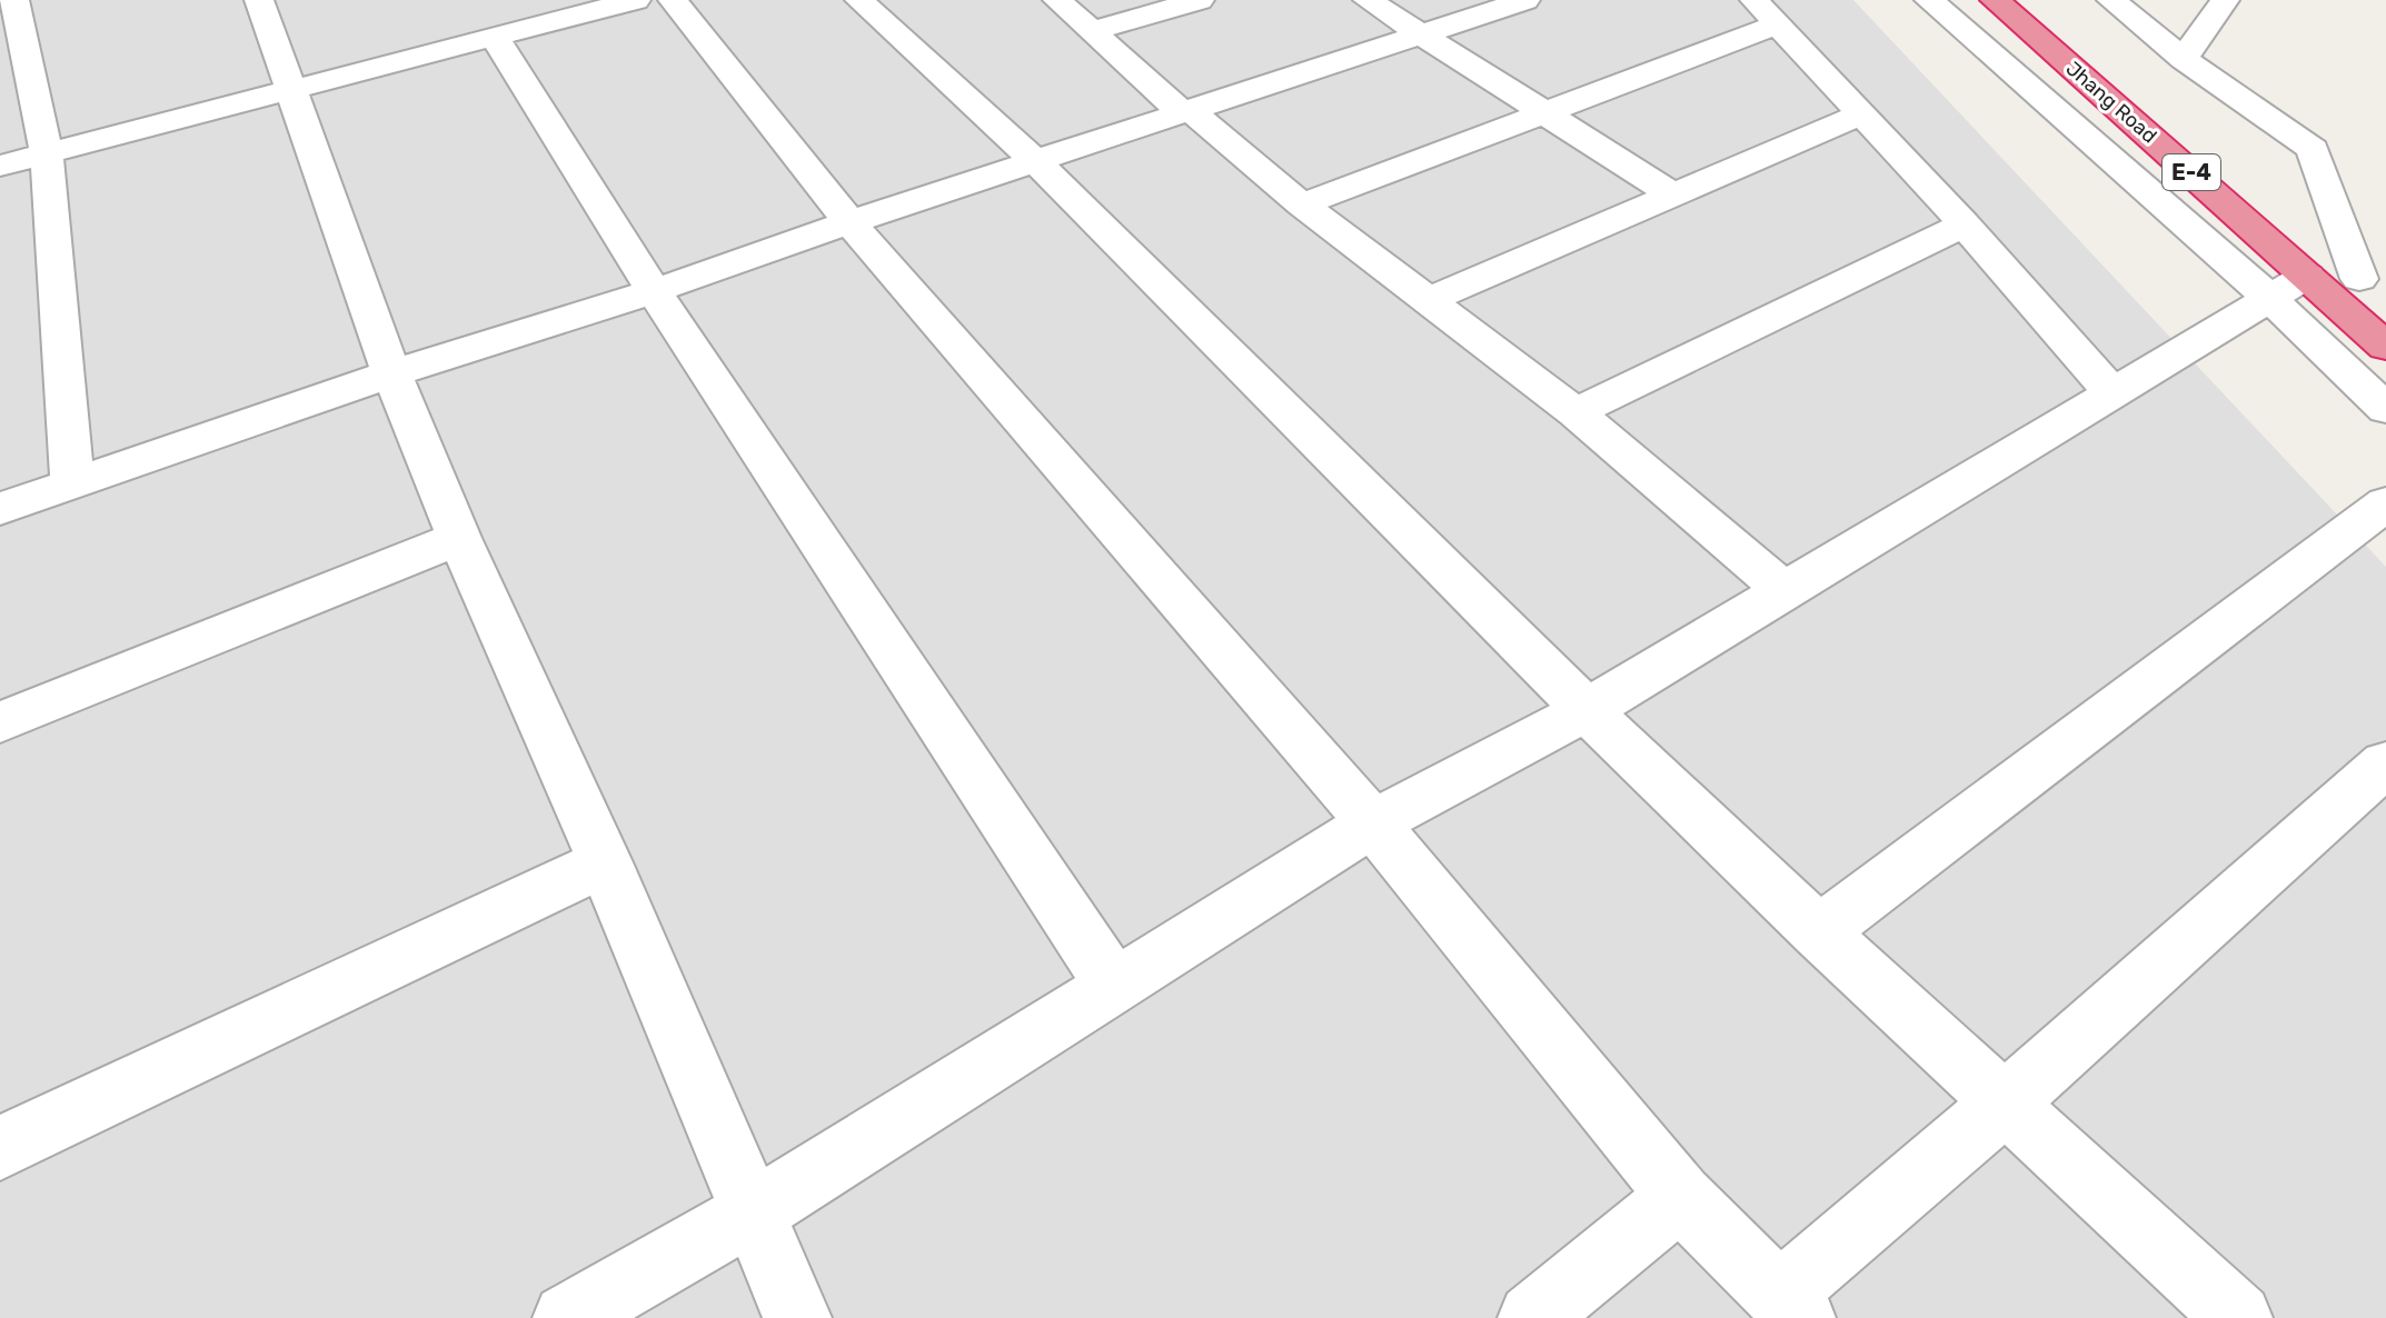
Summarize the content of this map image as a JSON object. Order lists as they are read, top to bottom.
{
  "streets": {
    "highway": ["Jhang Road", "E-4"]
  }
}
